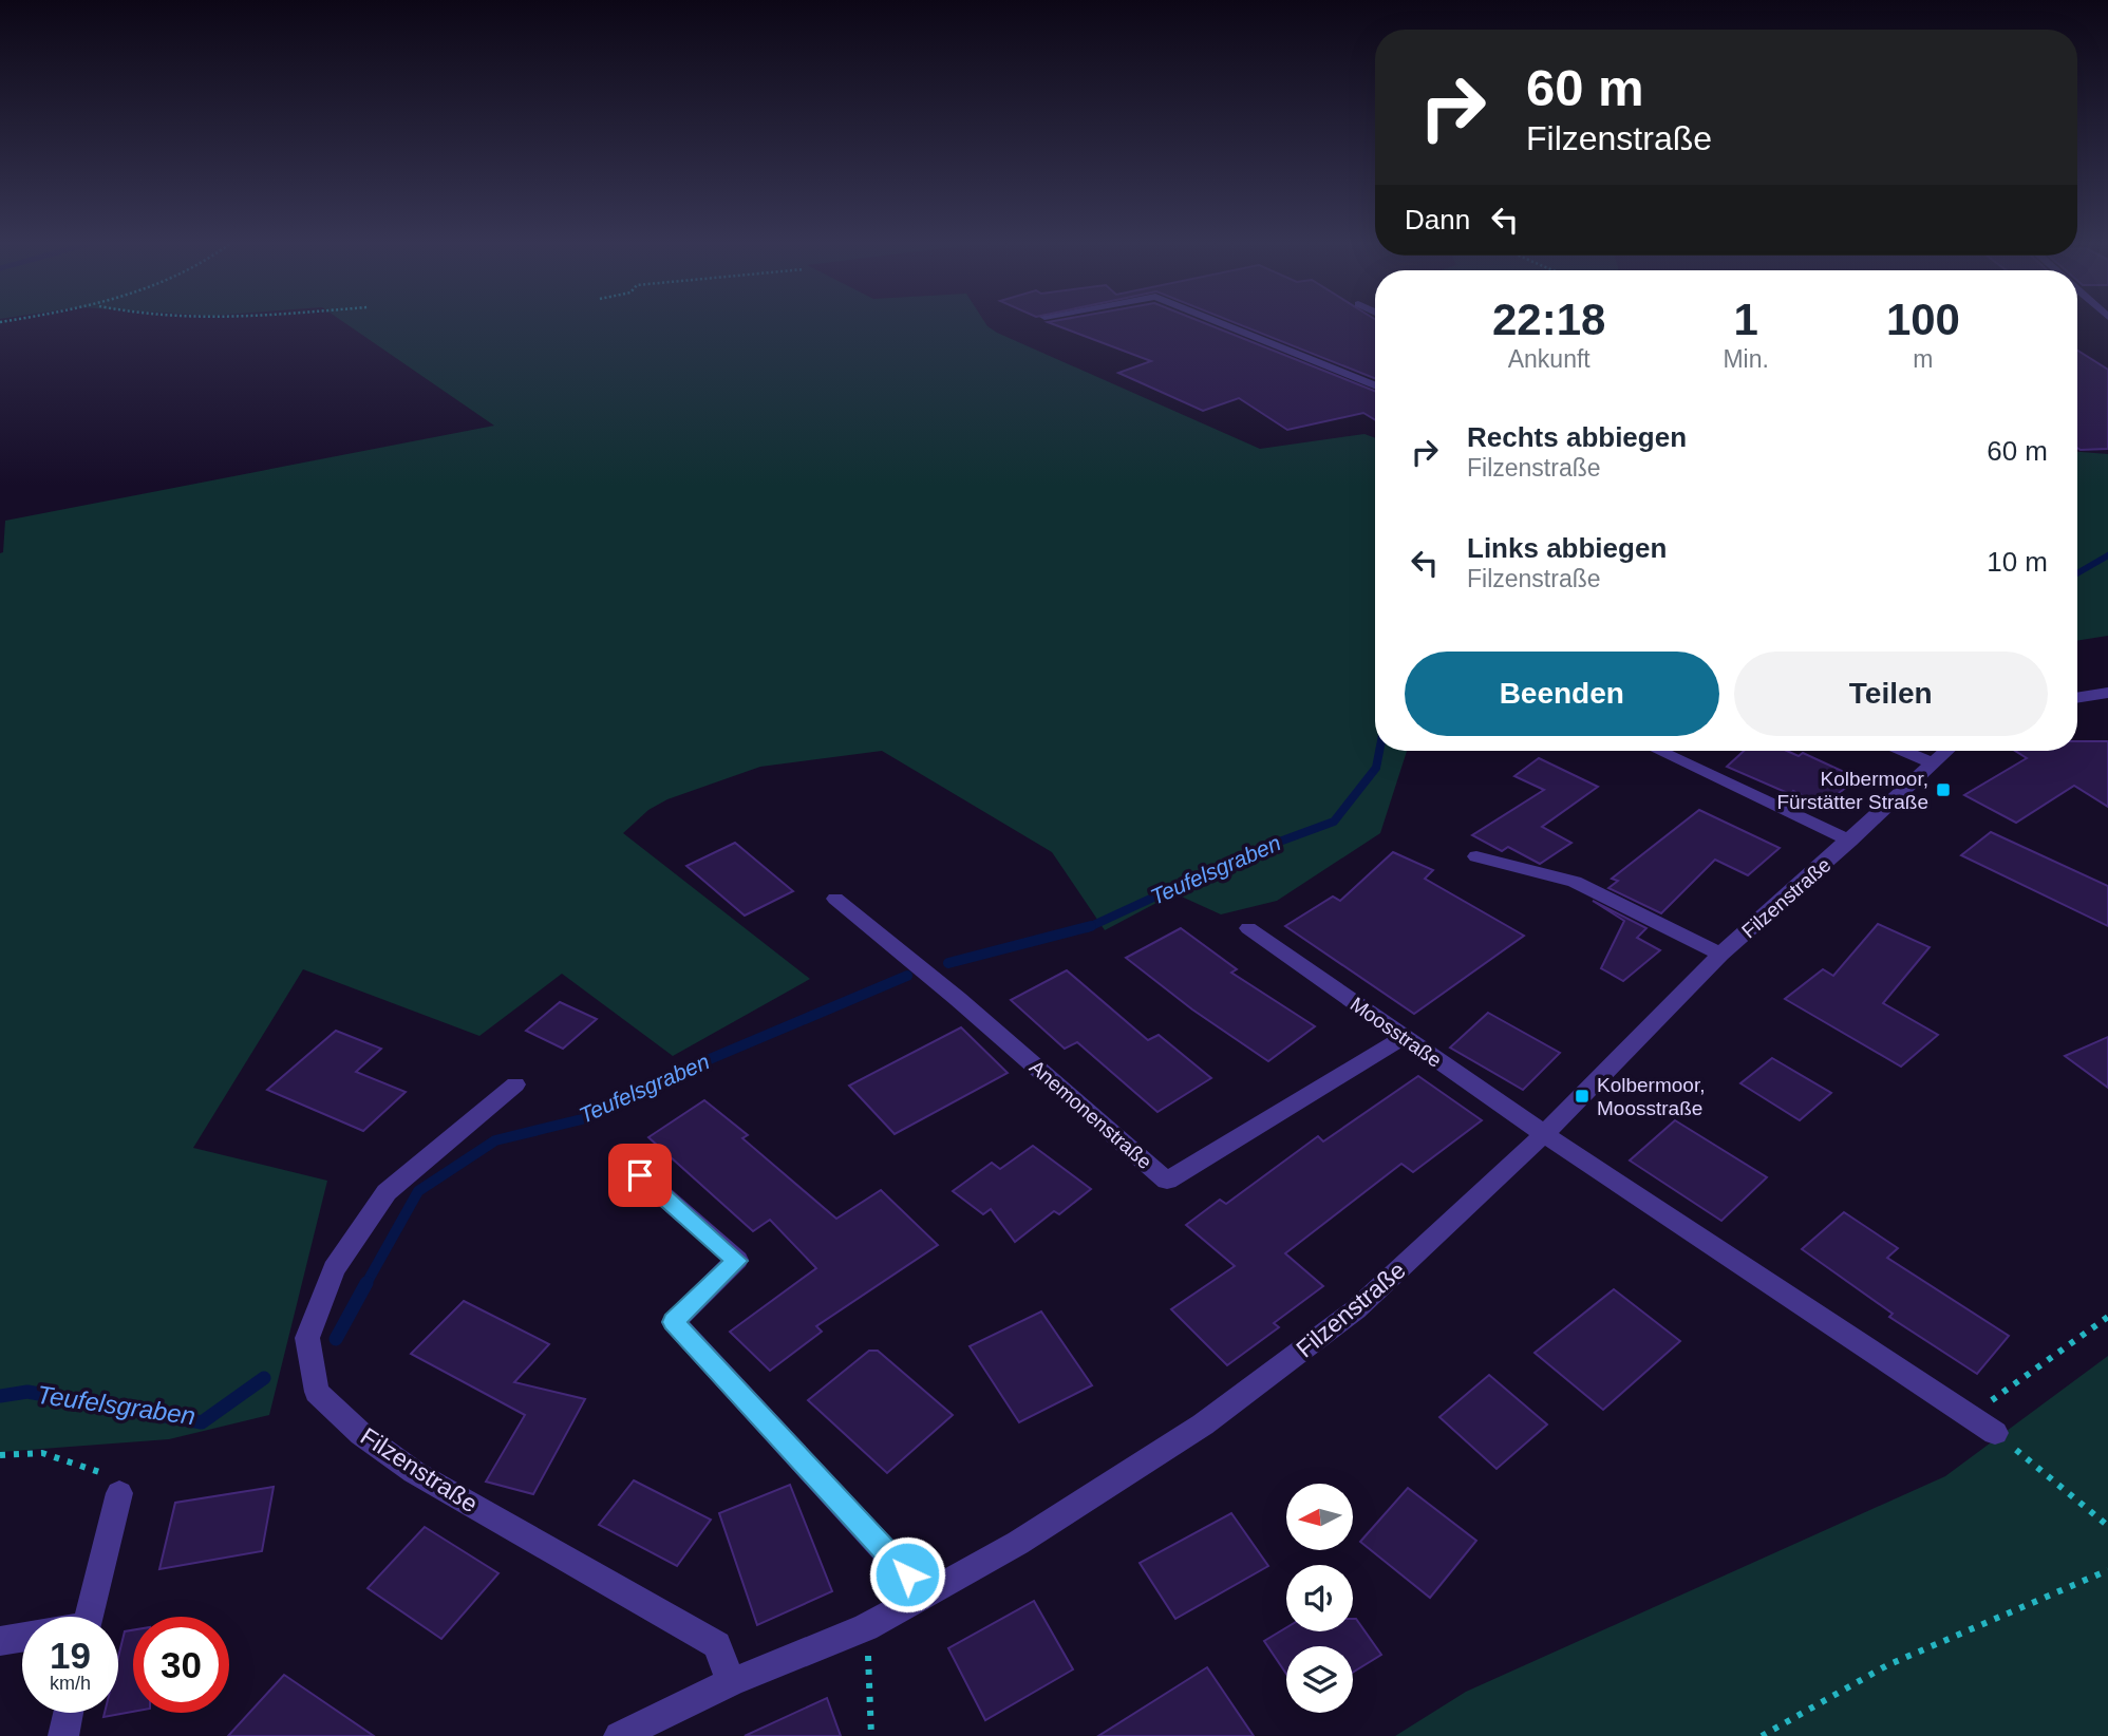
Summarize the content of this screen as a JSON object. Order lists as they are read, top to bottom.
{
  "streets": {
    "street": ["Filzenstraße", "Moosstraße", "Anemonenstraße"]
  },
  "crossings": [
    ["Filzenstraße", "Moosstraße"],
    ["Moosstraße", "Anemonenstraße"]
  ],
  "water": ["Teufelsgraben"],
  "places": {
    "transit": ["Kolbermoor, Fürstätter Straße", "Kolbermoor, Moosstraße"]
  },
  "north": "left",
  "page": {
    "turn": ["60 m", "Filzenstraße"],
    "then": "Dann",
    "eta": [
      "22:18",
      "Ankunft",
      "1",
      "Min.",
      "100",
      "m"
    ],
    "list": [
      {
        "name": "Rechts abbiegen",
        "note": "Filzenstraße",
        "value": "60 m"
      },
      {
        "name": "Links abbiegen",
        "note": "Filzenstraße",
        "value": "10 m"
      }
    ],
    "buttons": ["Beenden", "Teilen"],
    "speed": "19 km/h",
    "limit": "30"
  }
}
